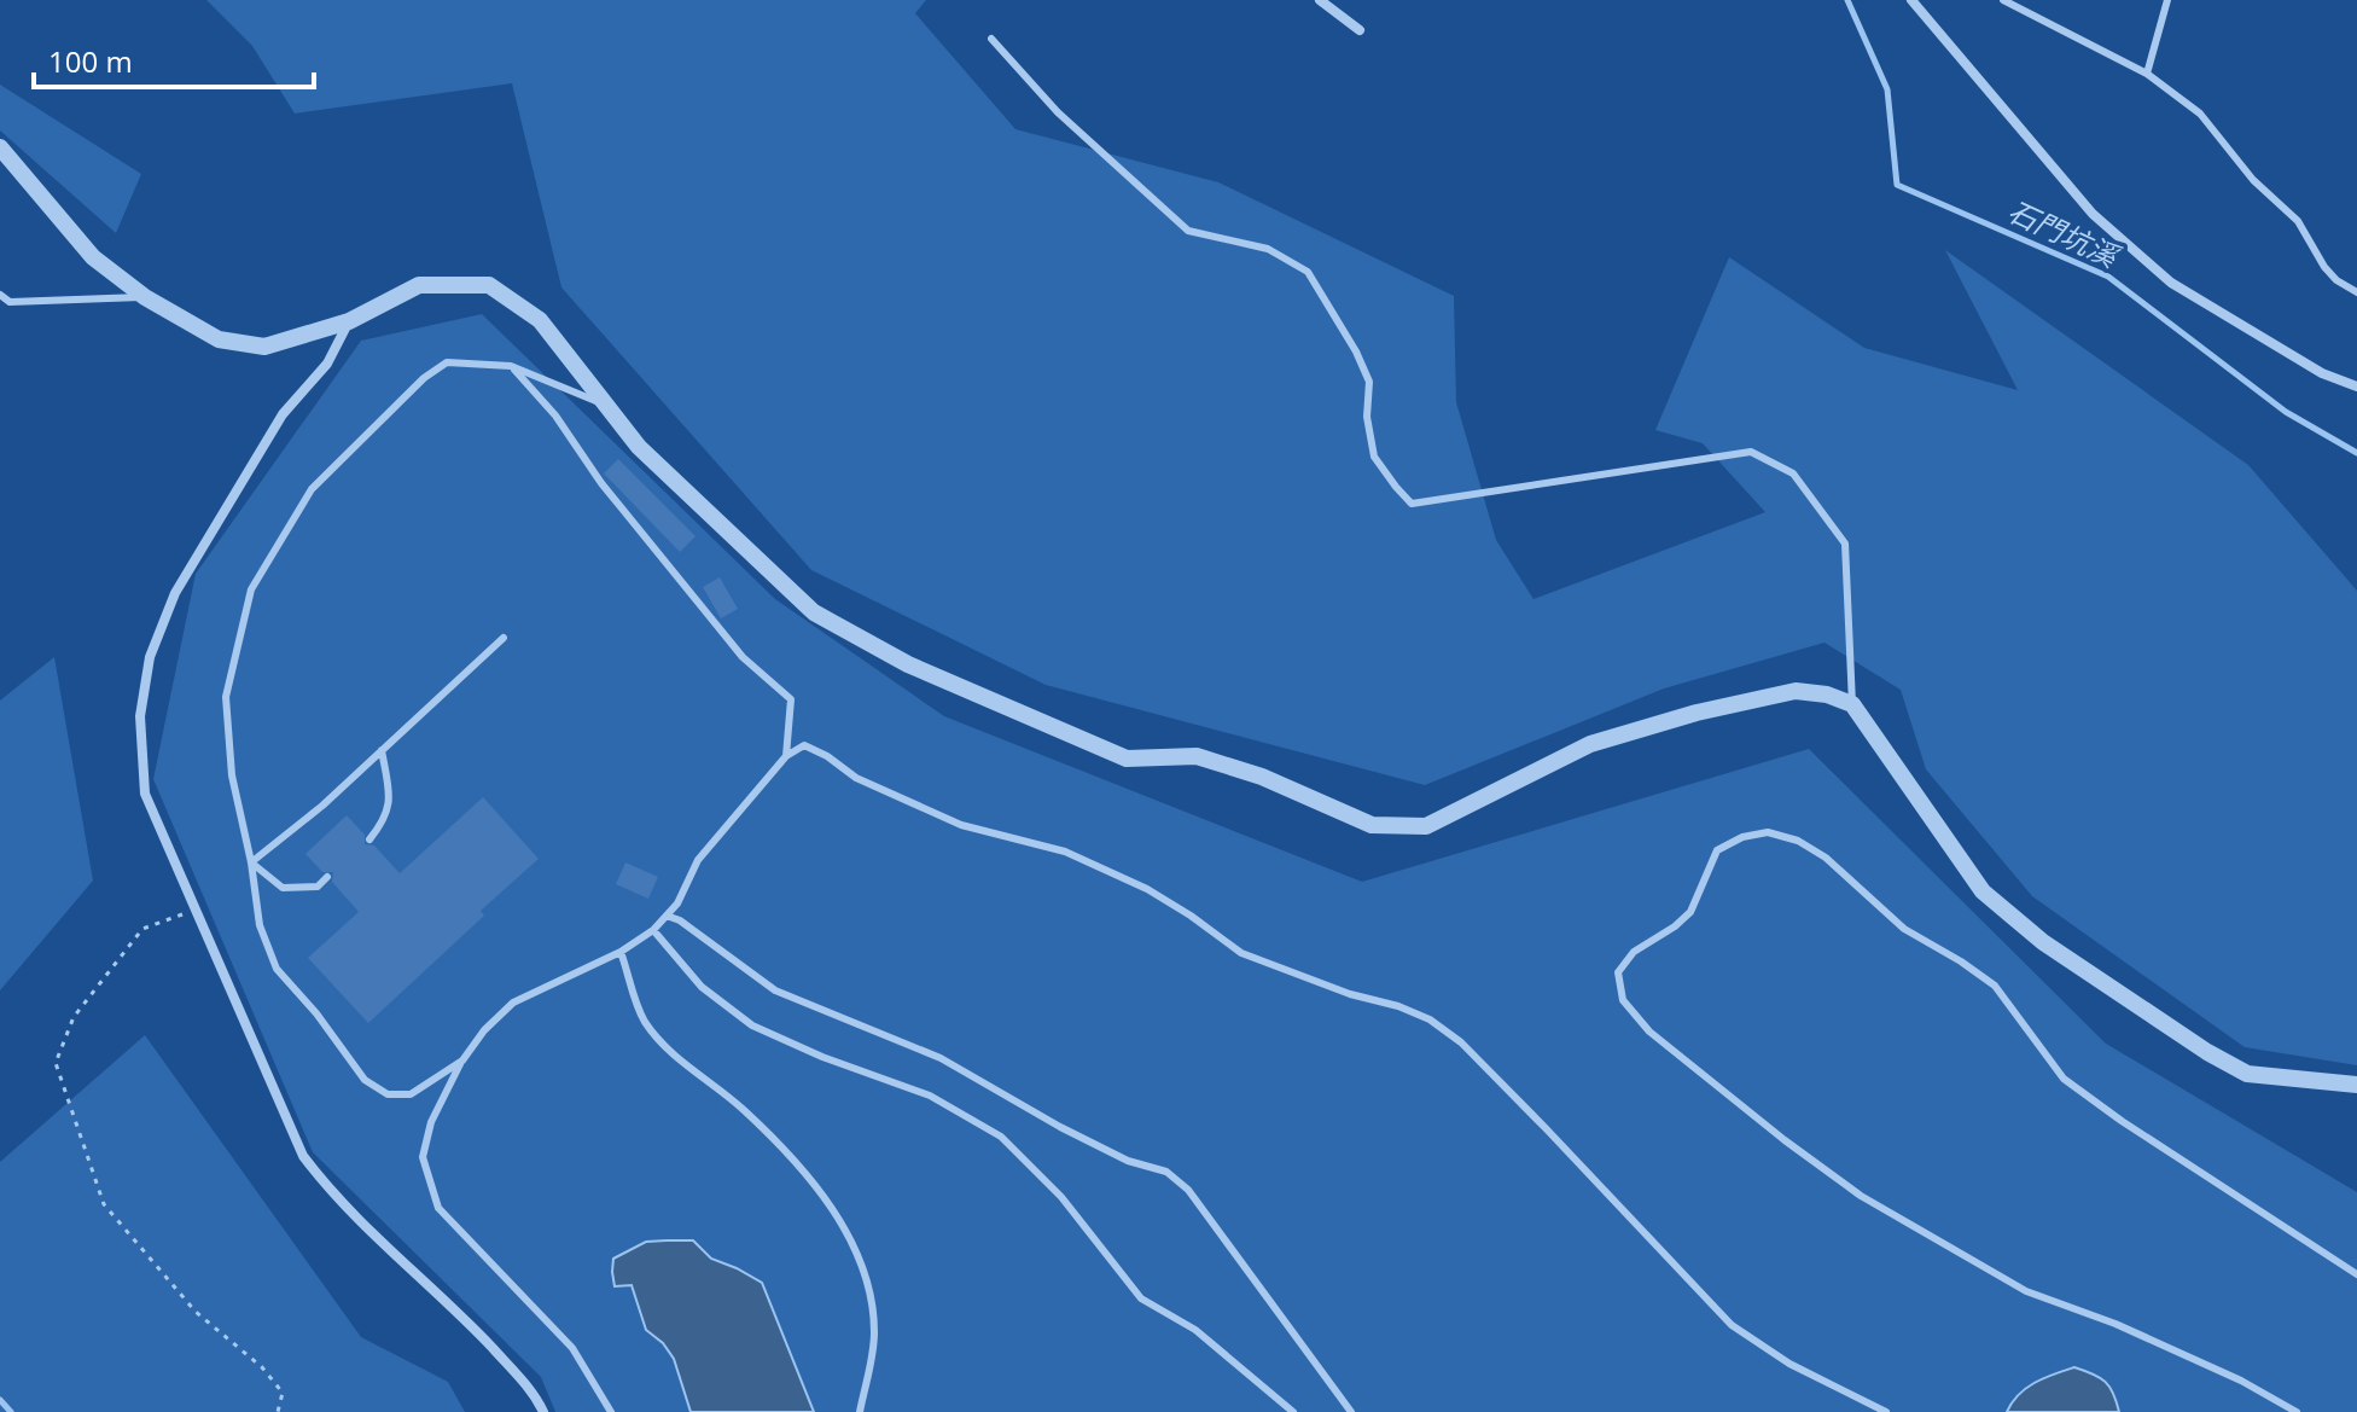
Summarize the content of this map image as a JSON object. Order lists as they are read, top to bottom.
{
  "water": ["石門坑溪"],
  "scale_bar": "100 m"
}
